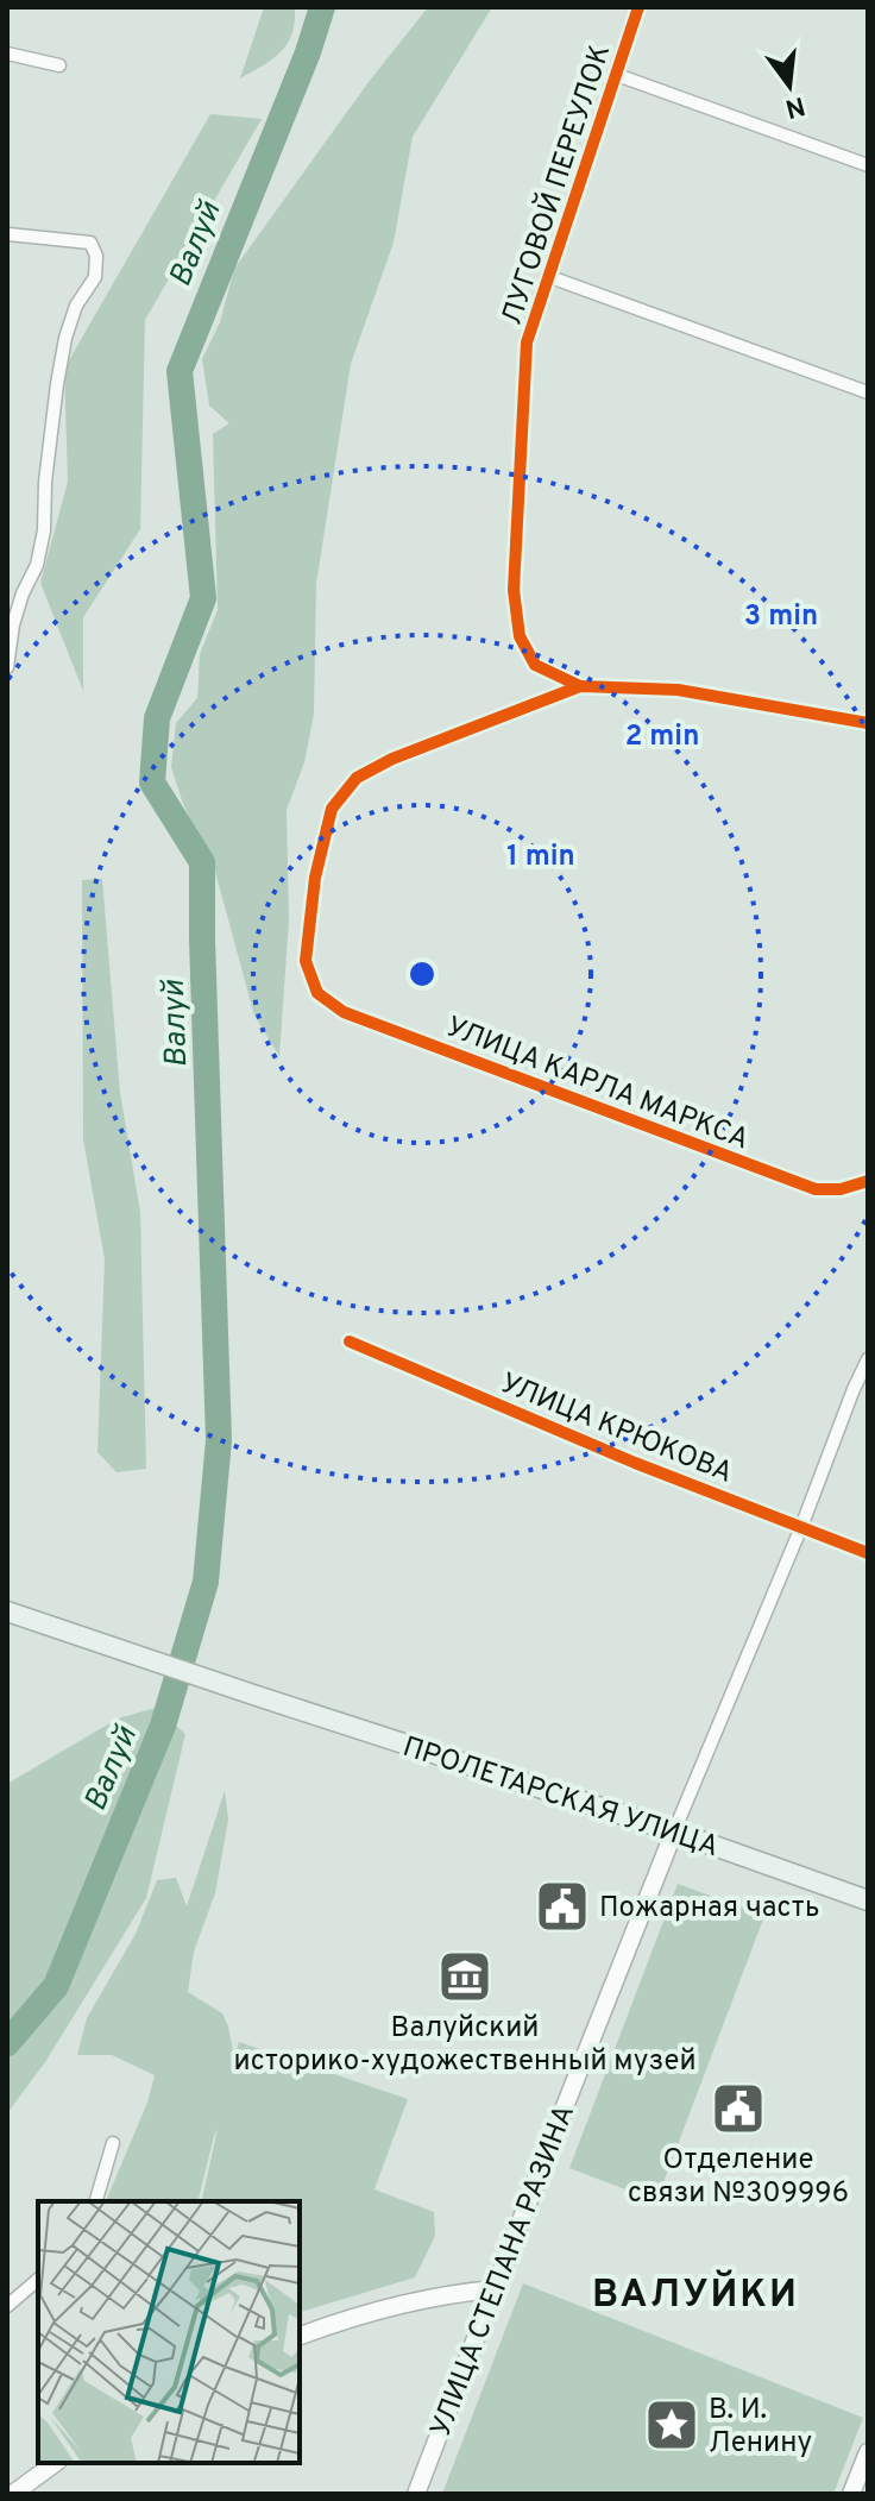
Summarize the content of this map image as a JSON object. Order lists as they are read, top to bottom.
{
  "streets": {
    "main road": ["ПРОЛЕТАРСКАЯ УЛИЦА", "УЛИЦА СТЕПАНА РАЗИНА"],
    "street": ["ЛУГОВОЙ ПЕРЕУЛОК", "УЛИЦА КАРЛА МАРКСА", "УЛИЦА КРЮКОВА"]
  },
  "crossings": [
    ["ЛУГОВОЙ ПЕРЕУЛОК", "УЛИЦА КАРЛА МАРКСА"],
    ["УЛИЦА КРЮКОВА", "УЛИЦА СТЕПАНА РАЗИНА"],
    ["ПРОЛЕТАРСКАЯ УЛИЦА", "УЛИЦА СТЕПАНА РАЗИНА"]
  ],
  "districts": ["ВАЛУЙКИ"],
  "water": ["Валуй"],
  "places": {
    "public building": ["Пожарная часть", "Отделение связи №309996"],
    "museum": ["Валуйский историко-художественный музей"],
    "place": ["В. И. Ленину"]
  },
  "north": "bottom",
  "rings": ["3 min", "2 min", "1 min"]
}
